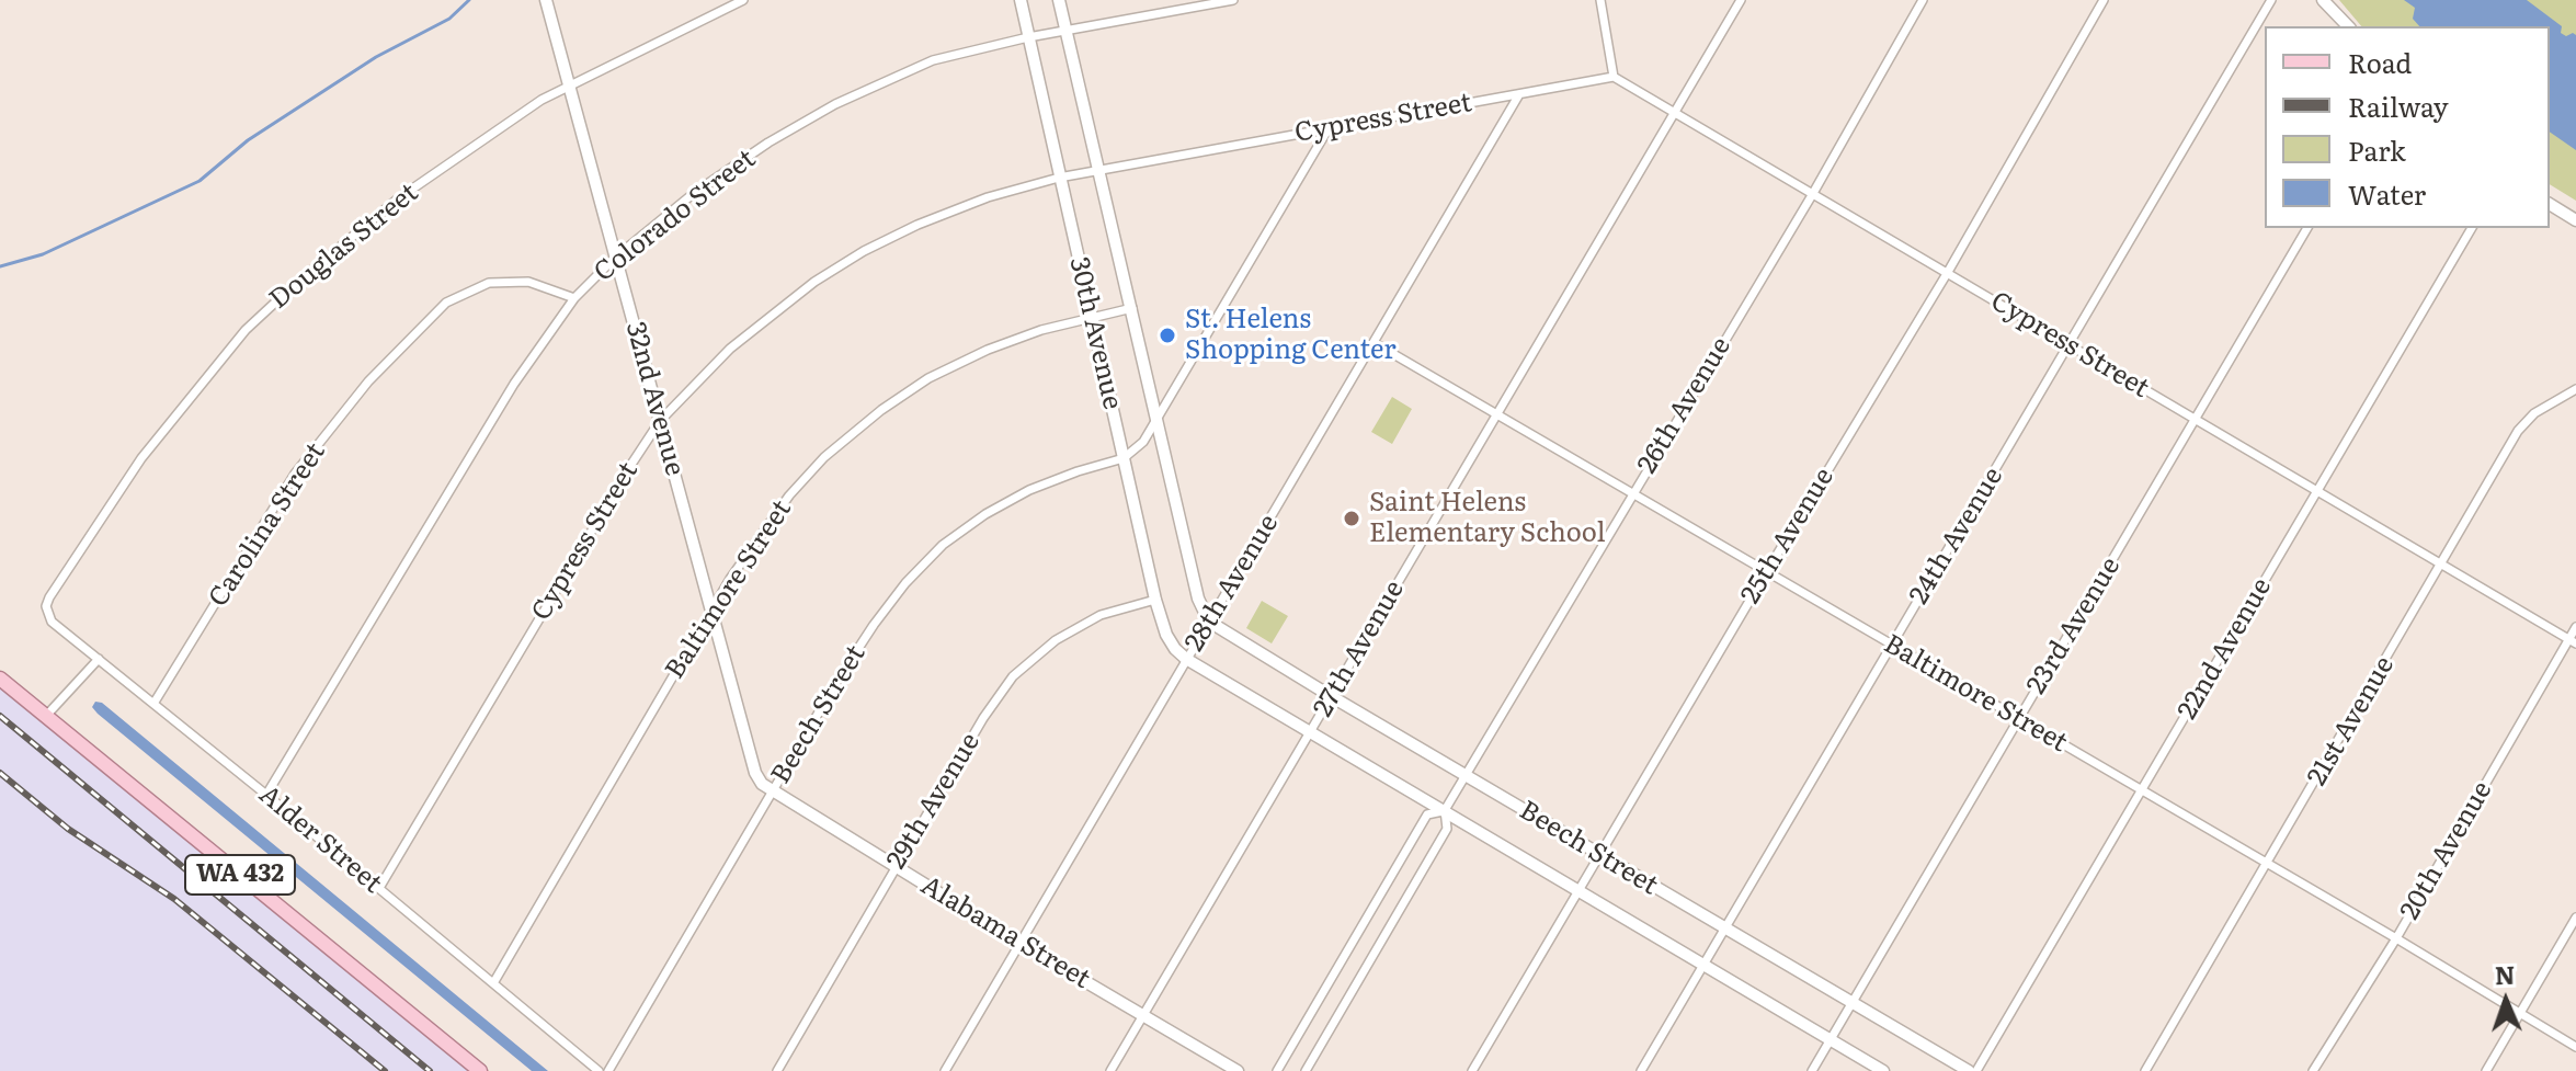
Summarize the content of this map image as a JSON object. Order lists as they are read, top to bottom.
{
  "streets": {
    "main road": ["WA 432"],
    "street": [
      "Cypress Street",
      "Colorado Street",
      "Douglas Street",
      "30th Avenue",
      "32nd Avenue",
      "26th Avenue",
      "Carolina Street",
      "25th Avenue",
      "24th Avenue",
      "28th Avenue",
      "Baltimore Street",
      "23rd Avenue",
      "27th Avenue",
      "22nd Avenue",
      "Beech Street",
      "21st Avenue",
      "29th Avenue",
      "Alder Street",
      "20th Avenue",
      "Alabama Street"
    ]
  },
  "crossings": [
    ["Cypress Street", "30th Avenue"],
    ["Cypress Street", "32nd Avenue"],
    ["Cypress Street", "26th Avenue"],
    ["Cypress Street", "25th Avenue"],
    ["Cypress Street", "24th Avenue"],
    ["Cypress Street", "28th Avenue"],
    ["Cypress Street", "23rd Avenue"],
    ["Cypress Street", "27th Avenue"],
    ["Cypress Street", "22nd Avenue"],
    ["Cypress Street", "21st Avenue"],
    ["Cypress Street", "Alder Street"],
    ["Cypress Street", "20th Avenue"],
    ["Colorado Street", "30th Avenue"],
    ["Colorado Street", "32nd Avenue"],
    ["Colorado Street", "Carolina Street"],
    ["Colorado Street", "Alder Street"],
    ["Douglas Street", "32nd Avenue"],
    ["Douglas Street", "Alder Street"],
    ["30th Avenue", "28th Avenue"],
    ["30th Avenue", "Baltimore Street"],
    ["30th Avenue", "Beech Street"],
    ["30th Avenue", "29th Avenue"],
    ["32nd Avenue", "Baltimore Street"],
    ["32nd Avenue", "Beech Street"],
    ["32nd Avenue", "Alabama Street"],
    ["26th Avenue", "Baltimore Street"],
    ["26th Avenue", "Beech Street"],
    ["Carolina Street", "Alder Street"],
    ["25th Avenue", "Baltimore Street"],
    ["25th Avenue", "Beech Street"],
    ["24th Avenue", "Baltimore Street"],
    ["24th Avenue", "Beech Street"],
    ["28th Avenue", "Baltimore Street"],
    ["28th Avenue", "Beech Street"],
    ["28th Avenue", "Alabama Street"],
    ["Baltimore Street", "23rd Avenue"],
    ["Baltimore Street", "27th Avenue"],
    ["Baltimore Street", "22nd Avenue"],
    ["Baltimore Street", "21st Avenue"],
    ["Baltimore Street", "Alder Street"],
    ["Baltimore Street", "20th Avenue"],
    ["23rd Avenue", "Beech Street"],
    ["27th Avenue", "Beech Street"],
    ["27th Avenue", "Alabama Street"],
    ["Beech Street", "Alabama Street"],
    ["29th Avenue", "Alabama Street"]
  ],
  "places": ["St. Helens Shopping Center", "Saint Helens Elementary School"],
  "legend": [
    "Road",
    "Railway",
    "Park",
    "Water"
  ],
  "north": "top"
}
